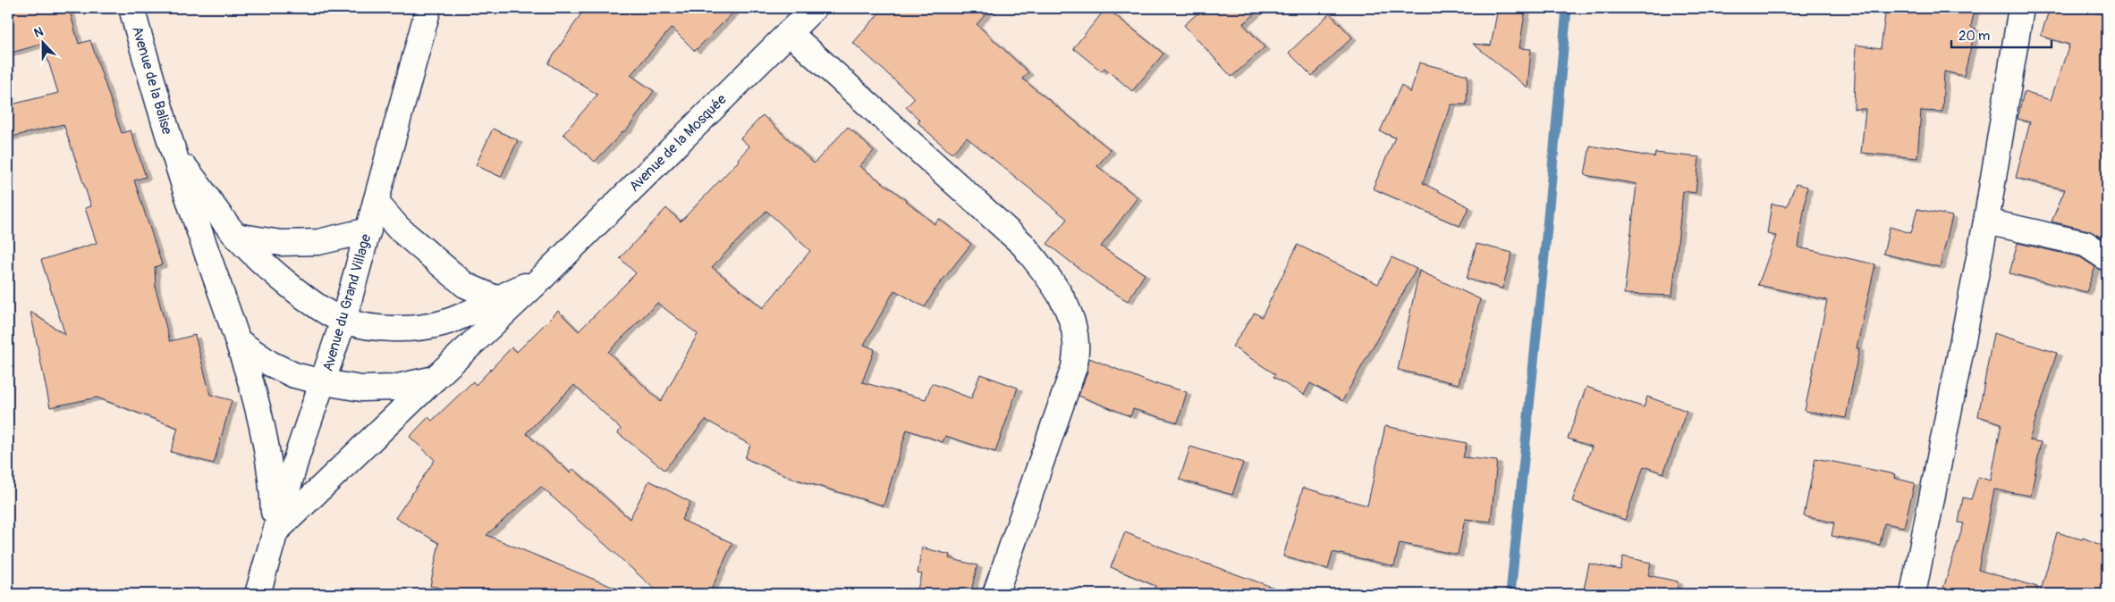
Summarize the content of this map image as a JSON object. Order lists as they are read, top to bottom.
{
  "streets": {
    "street": ["Avenue de la Balise", "Avenue de la Mosquée", "Avenue du Grand Village"]
  },
  "crossings": [
    ["Avenue de la Balise", "Avenue de la Mosquée"],
    ["Avenue de la Balise", "Avenue du Grand Village"],
    ["Avenue de la Mosquée", "Avenue du Grand Village"]
  ],
  "scale_bar": "20 m",
  "north": "top"
}
